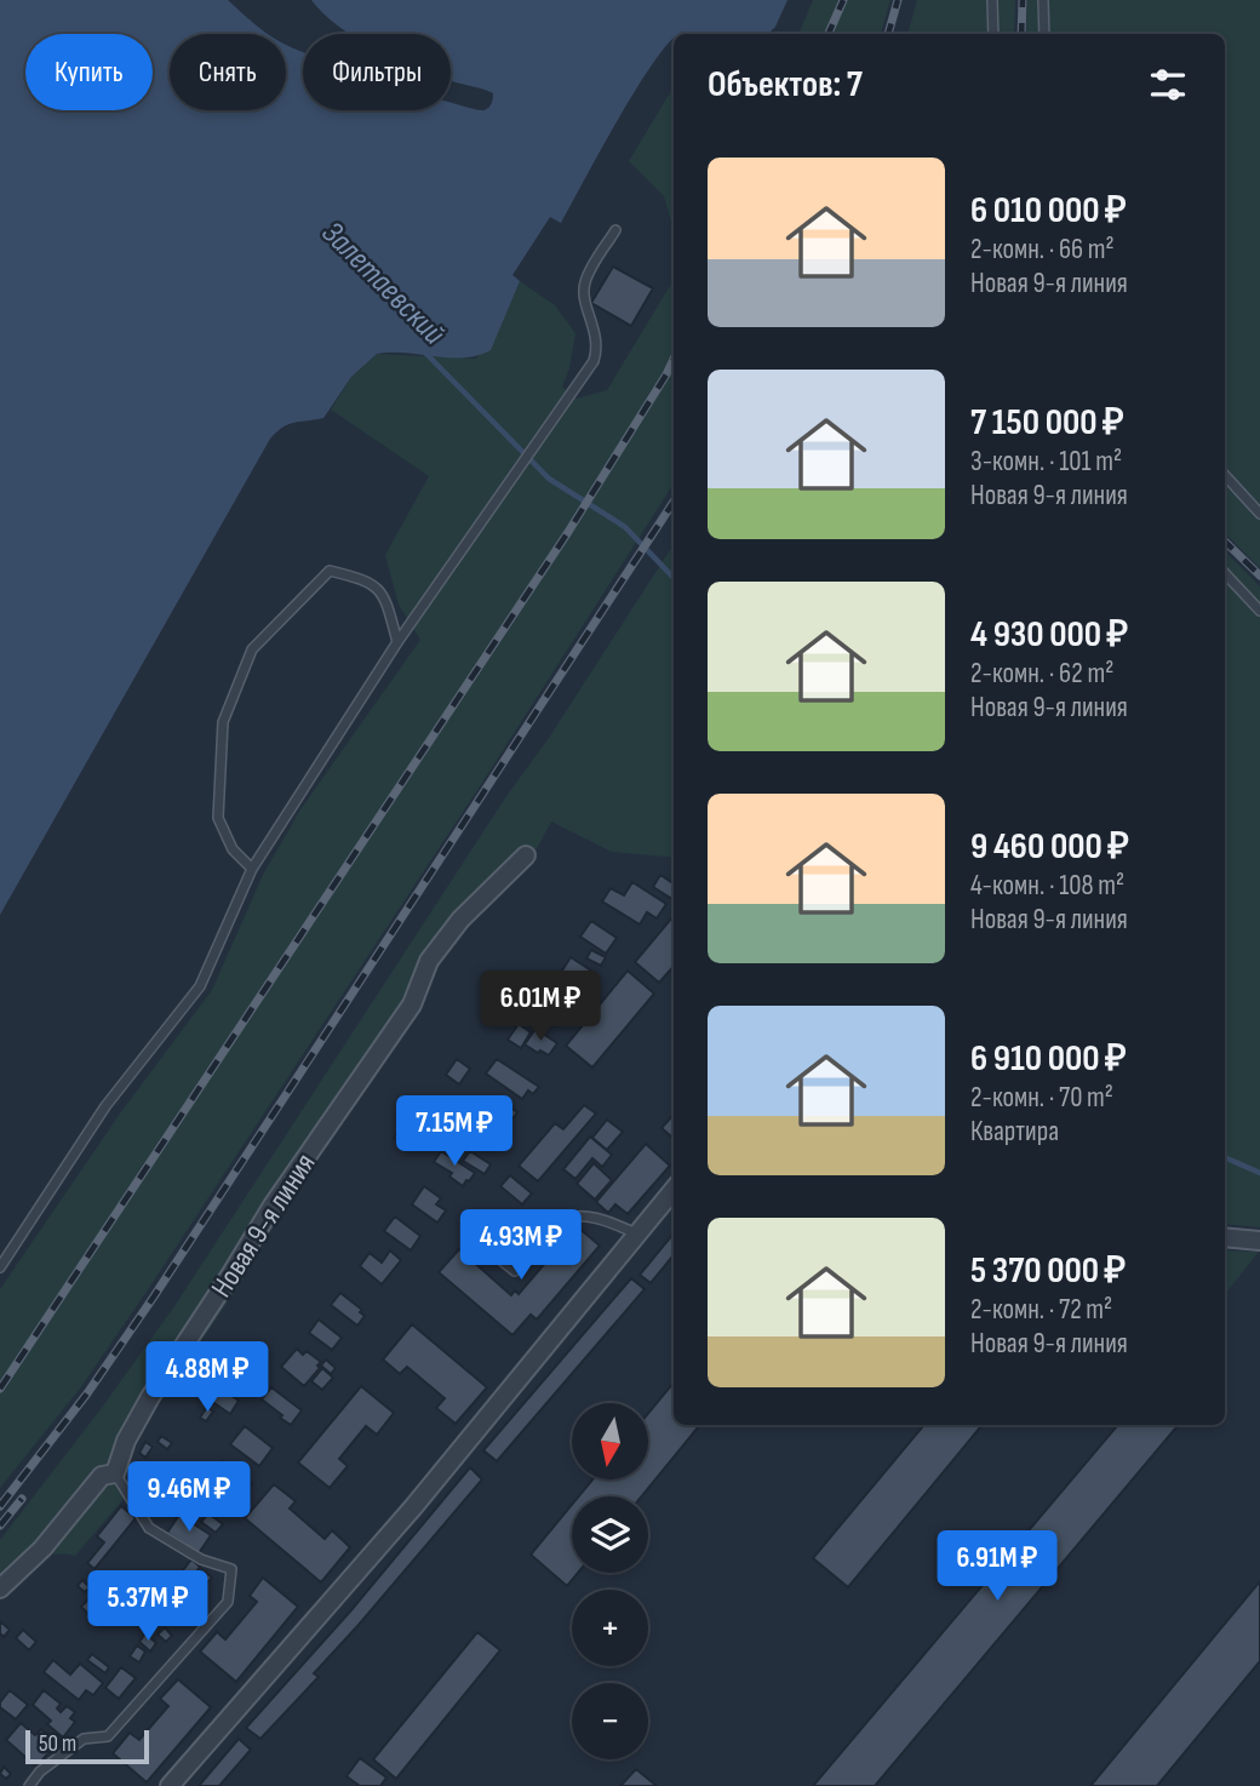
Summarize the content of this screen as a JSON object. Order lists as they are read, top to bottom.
{
  "streets": {
    "street": ["Новая 9-я линия"]
  },
  "water": ["Залетаевский"],
  "scale_bar": "50 m",
  "north": "bottom",
  "page": {
    "chip": ["Купить", "Снять", "Фильтры"],
    "heading": "Объектов: 7",
    "list": [
      {
        "name": "6 010 000 ₽",
        "note": "2-комн. · 66 m² · Новая 9-я линия"
      },
      {
        "name": "7 150 000 ₽",
        "note": "3-комн. · 101 m² · Новая 9-я линия"
      },
      {
        "name": "4 930 000 ₽",
        "note": "2-комн. · 62 m² · Новая 9-я линия"
      },
      {
        "name": "9 460 000 ₽",
        "note": "4-комн. · 108 m² · Новая 9-я линия"
      },
      {
        "name": "6 910 000 ₽",
        "note": "2-комн. · 70 m² · Квартира"
      },
      {
        "name": "5 370 000 ₽",
        "note": "2-комн. · 72 m² · Новая 9-я линия"
      }
    ],
    "price": [
      "6.01M ₽",
      "7.15M ₽",
      "4.93M ₽",
      "4.88M ₽",
      "9.46M ₽",
      "6.91M ₽",
      "5.37M ₽"
    ],
    "map_buttons": ["+", "−"],
    "scale": "50 m"
  }
}
